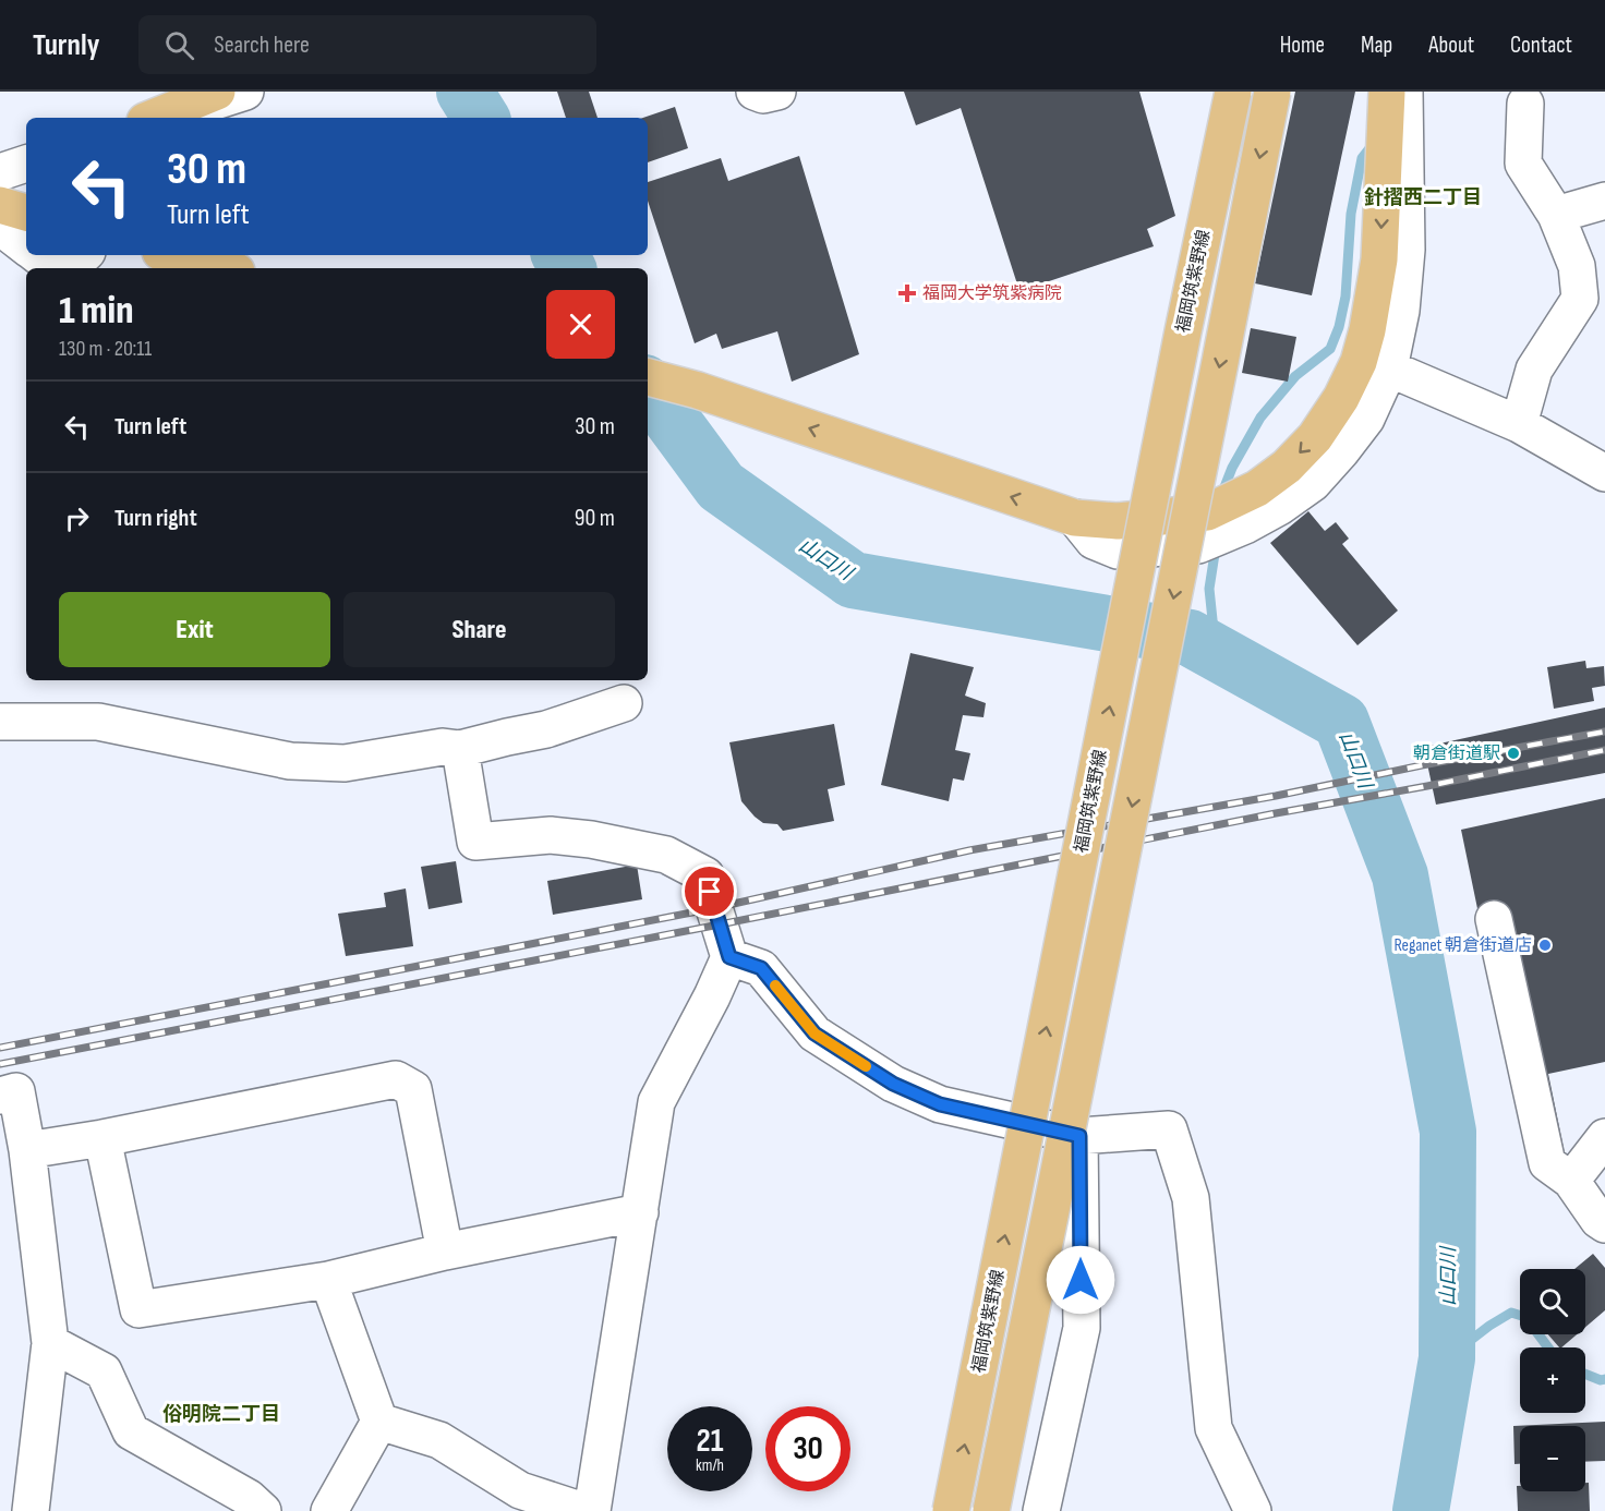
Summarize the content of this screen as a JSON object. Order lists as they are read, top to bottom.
{
  "streets": {
    "main road": ["福岡筑紫野線"]
  },
  "districts": ["針摺西二丁目", "俗明院二丁目"],
  "water": ["山口川"],
  "places": {
    "health": ["福岡大学筑紫病院"],
    "other": ["朝倉街道駅", "Reganet 朝倉街道店"]
  },
  "page": {
    "header": "Turnly",
    "search": "Search here",
    "nav": [
      "Home",
      "Map",
      "About",
      "Contact"
    ],
    "turn": ["30 m", "Turn left"],
    "heading": ["1 min", "130 m · 20:11"],
    "list": [
      {
        "name": "Turn left",
        "value": "30 m"
      },
      {
        "name": "Turn right",
        "value": "90 m"
      }
    ],
    "buttons": ["Exit", "Share"],
    "map_buttons": ["+", "−"],
    "speed": "21 km/h",
    "limit": "30"
  }
}
